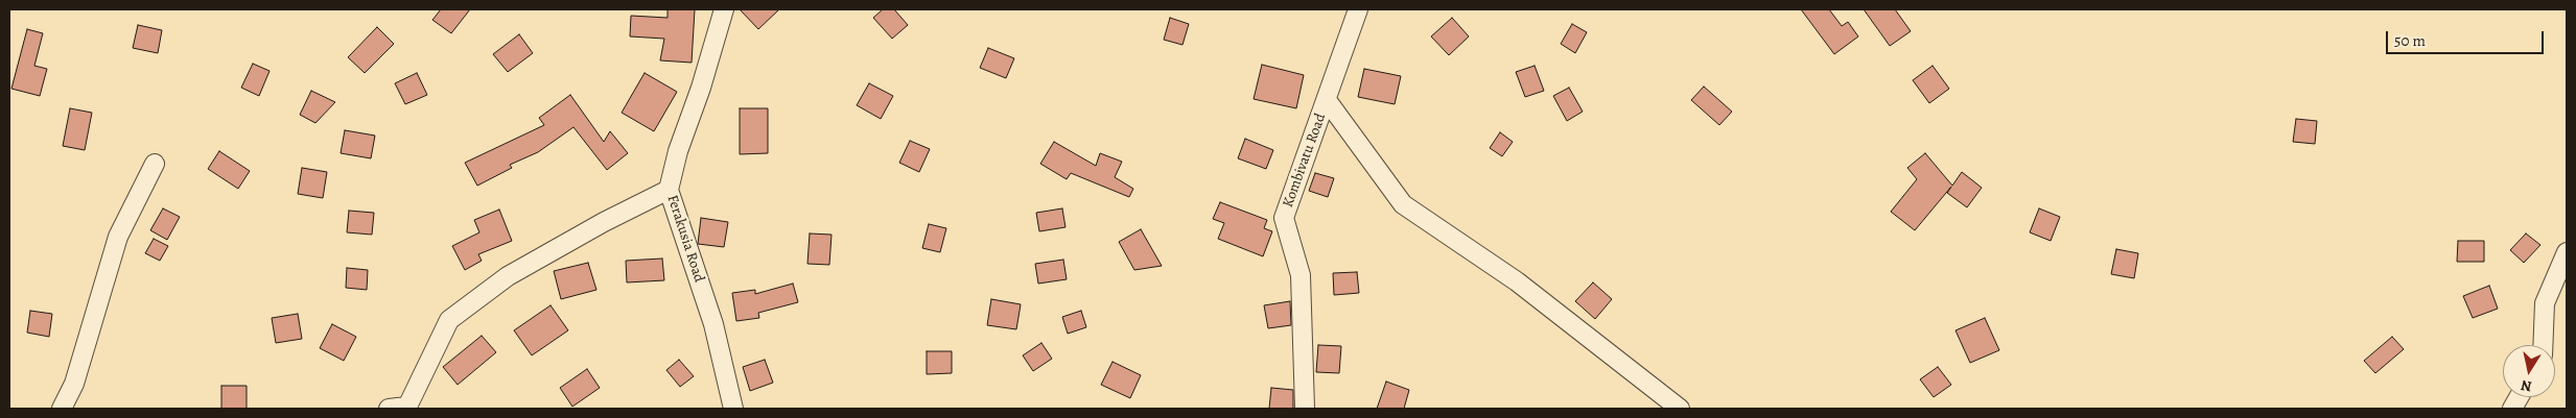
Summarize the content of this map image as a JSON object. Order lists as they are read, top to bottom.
{
  "streets": {
    "street": ["Kombivatu Road", "Ferakusia Road"]
  },
  "scale_bar": "50 m",
  "north": "bottom"
}
